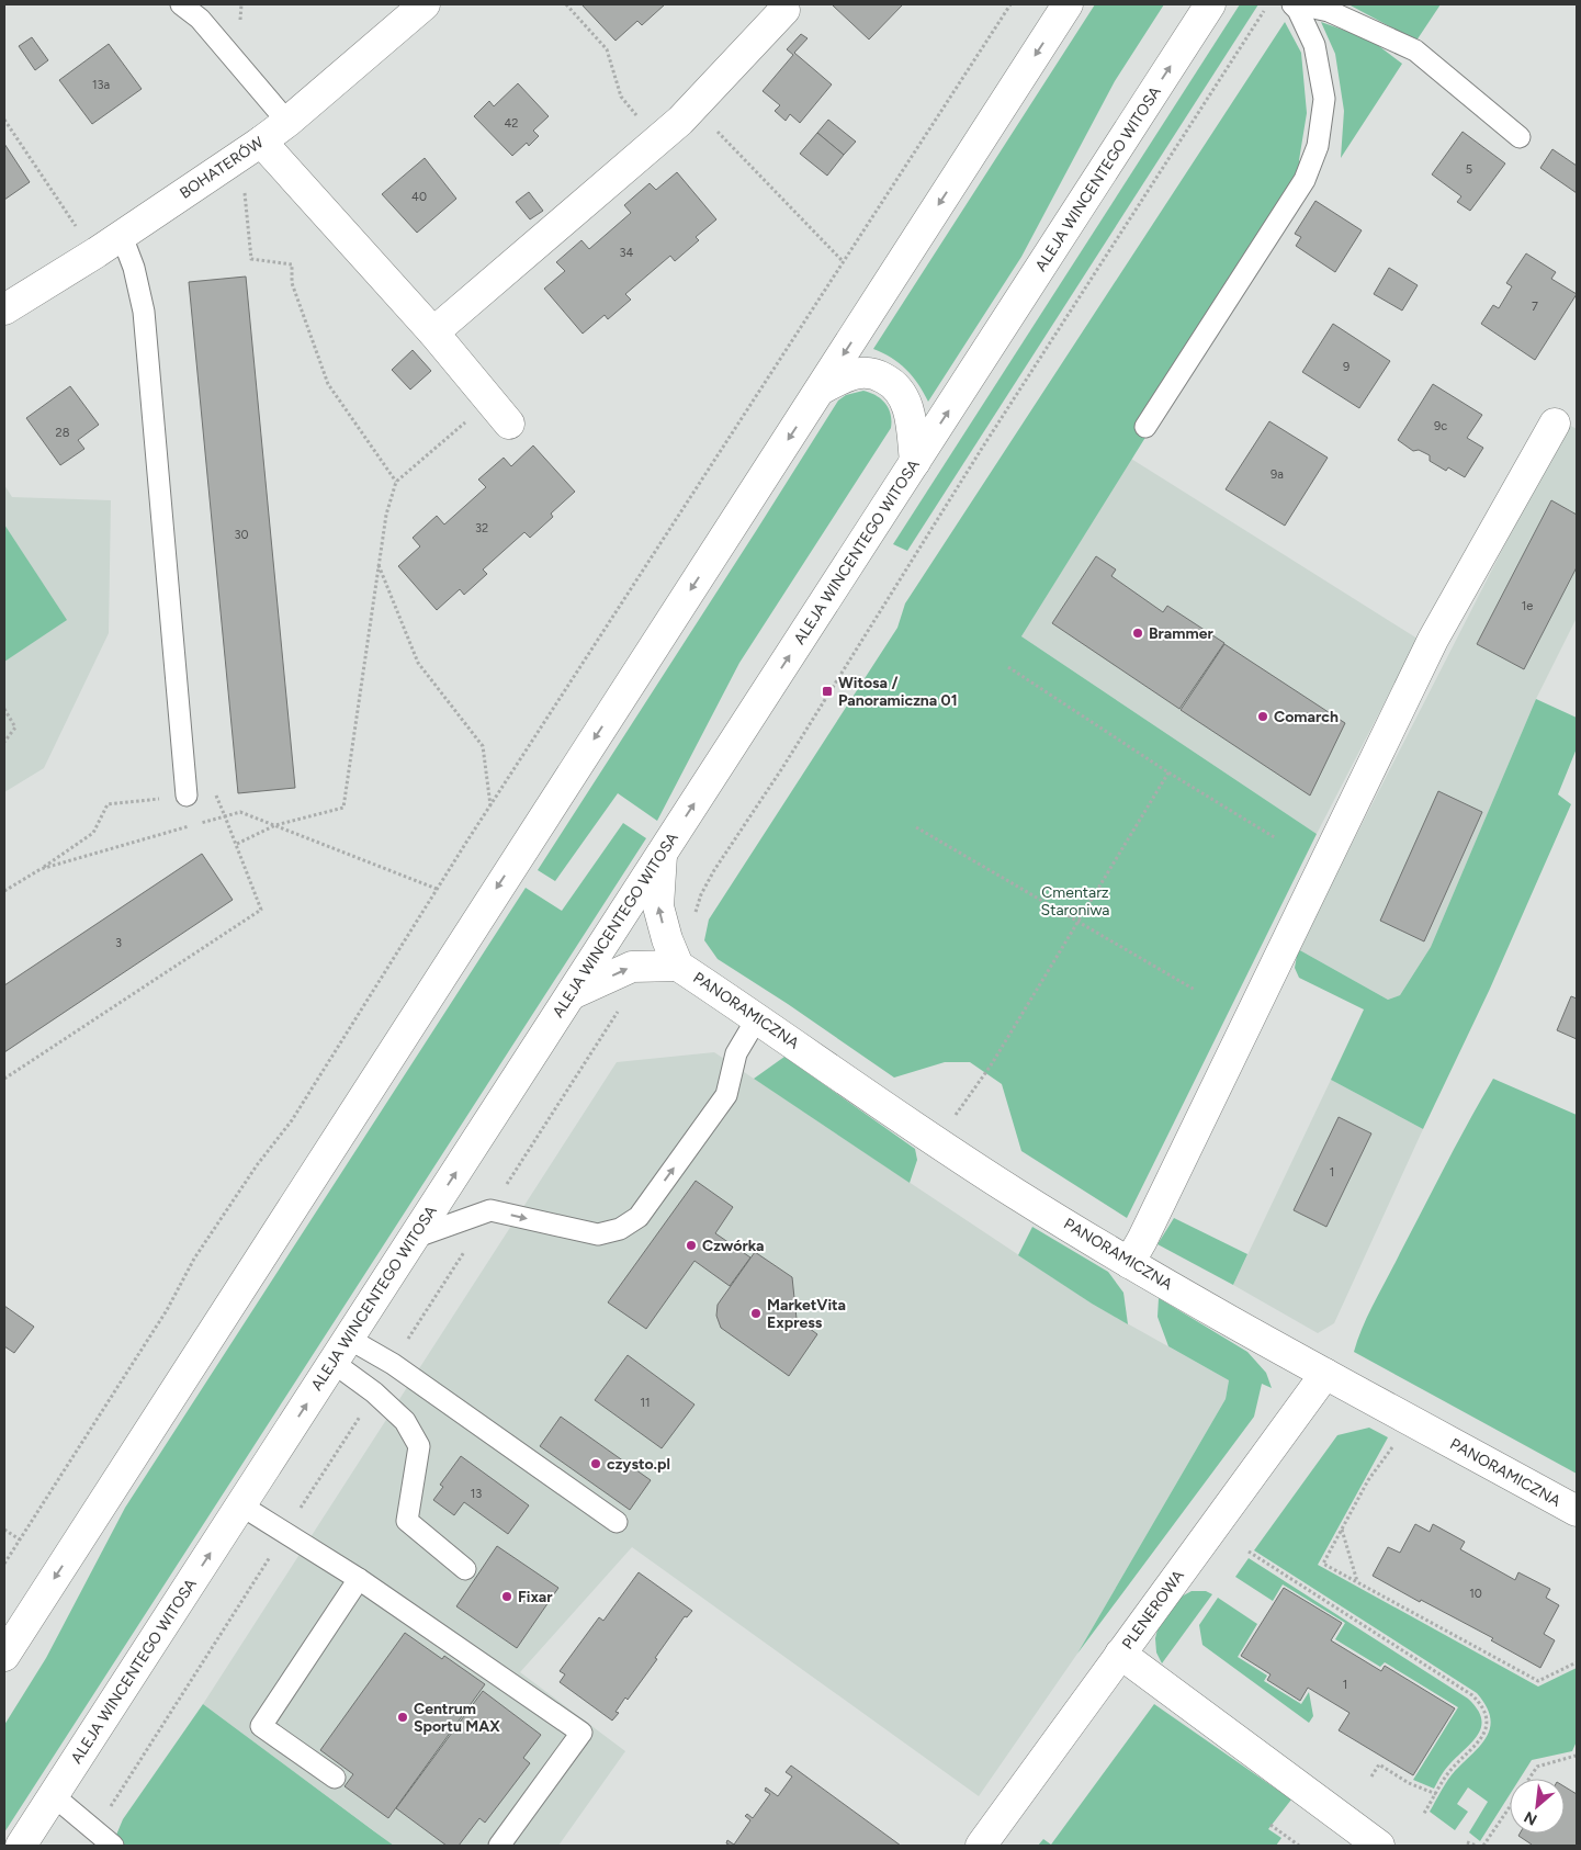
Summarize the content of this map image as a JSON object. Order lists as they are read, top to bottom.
{
  "streets": {
    "street": [
      "BOHATERÓW",
      "ALEJA WINCENTEGO WITOSA",
      "PANORAMICZNA",
      "PLENEROWA"
    ]
  },
  "crossings": [
    ["ALEJA WINCENTEGO WITOSA", "PANORAMICZNA"],
    ["PANORAMICZNA", "PLENEROWA"]
  ],
  "parks": ["Cmentarz Staroniwa"],
  "places": {
    "other": [
      "Brammer",
      "Comarch",
      "Czwórka",
      "MarketVita Express",
      "czysto.pl",
      "Fixar",
      "Centrum Sportu MAX"
    ],
    "transit": ["Witosa / Panoramiczna 01"]
  },
  "house_numbers": [
    "13a",
    "42",
    "5",
    "40",
    "34",
    "7",
    "9",
    "9c",
    "28",
    "9a",
    "32",
    "30",
    "1e",
    "3",
    "1",
    "11",
    "13",
    "10",
    "1"
  ],
  "north": "bottom left"
}
